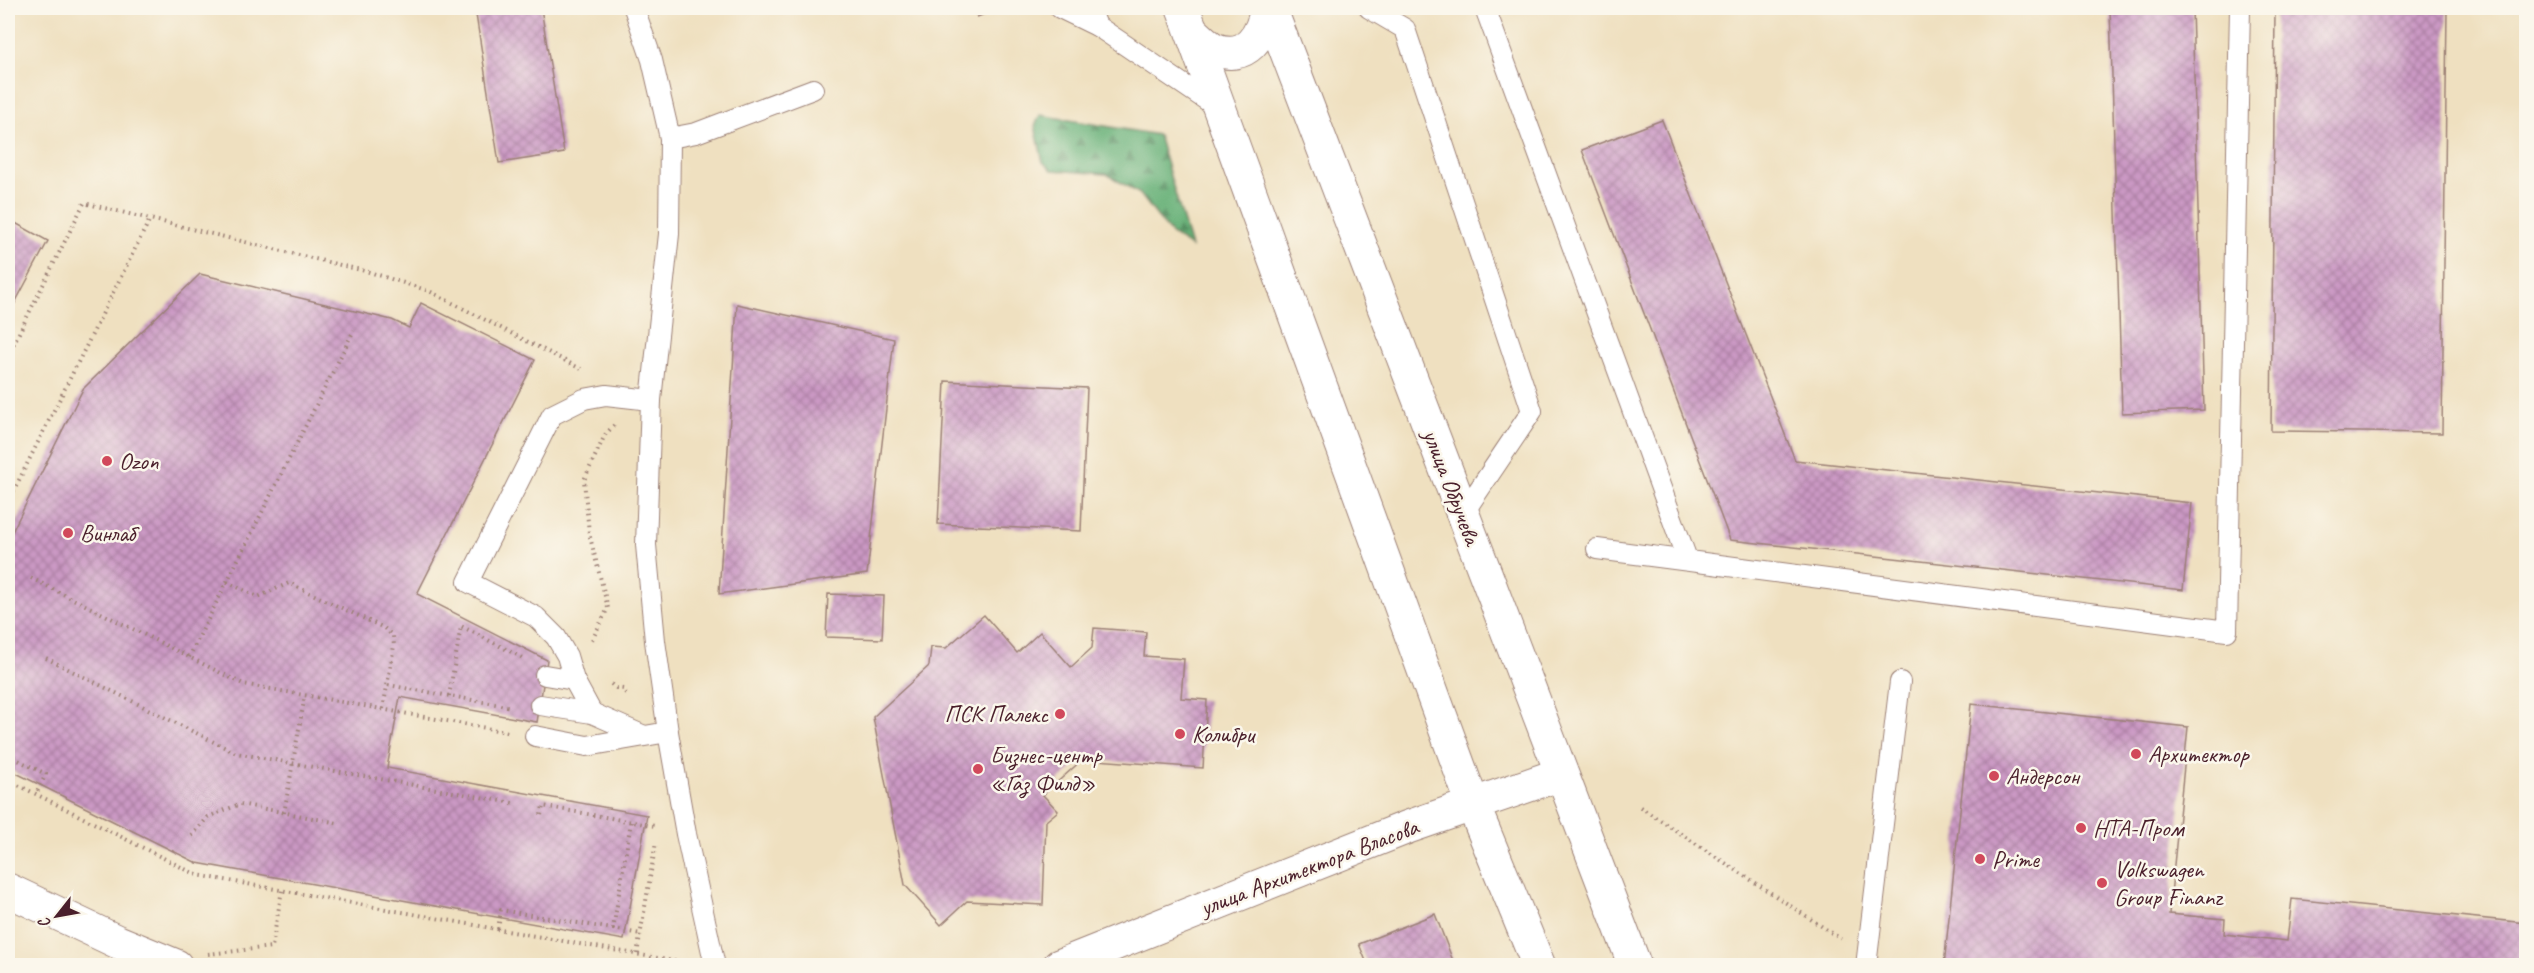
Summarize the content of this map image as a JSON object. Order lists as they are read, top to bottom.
{
  "streets": {
    "main road": ["улица Обручева", "улица Архитектора Власова"]
  },
  "crossings": [
    ["улица Обручева", "улица Архитектора Власова"]
  ],
  "places": [
    "Ozon",
    "Винлаб",
    "ПСК Палекс",
    "Колибри",
    "Архитектор",
    "Бизнес-центр «Газ Филд»",
    "Андерсон",
    "НТА-Пром",
    "Prime",
    "Volkswagen Group Finanz"
  ],
  "north": "bottom left"
}
